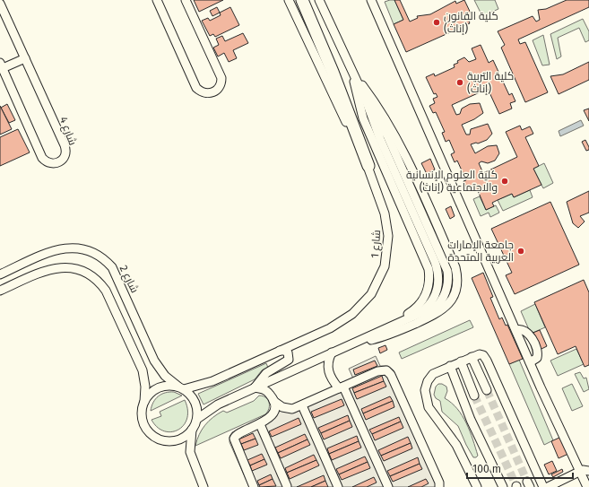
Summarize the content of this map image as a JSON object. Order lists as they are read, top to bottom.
{
  "streets": {
    "street": ["شارع 4", "شارع 1", "شارع 2"]
  },
  "crossings": [
    ["شارع 1", "شارع 2"]
  ],
  "places": [
    "كلية القانون (إناث)",
    "كلية التربية (إناث)",
    "كلية العلوم الإنسانية والاجتماعية (إناث)",
    "جامعة الإمارات العربية المتحدة"
  ],
  "scale_bar": "100 m"
}
